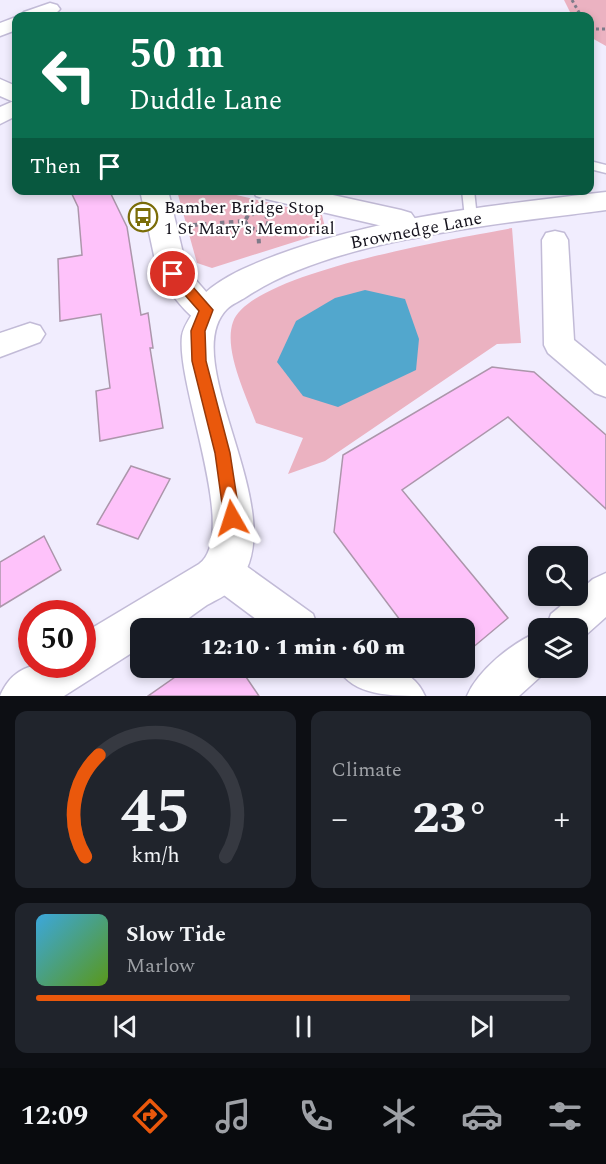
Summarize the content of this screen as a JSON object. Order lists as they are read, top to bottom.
{
  "streets": {
    "main road": ["Brownedge Lane"]
  },
  "places": {
    "bus stop": ["Bamber Bridge Stop 1 St Mary's Memorial"]
  },
  "page": {
    "turn": ["50 m", "Duddle Lane"],
    "then": "Then",
    "limit": "50",
    "trip": "12:10 · 1 min · 60 m",
    "tile": "Climate",
    "heat": ["−", "23°", "+"],
    "song": ["Slow Tide", "Marlow"],
    "tabs": "12:09",
    "gauge": ["45", "km/h"]
  }
}
